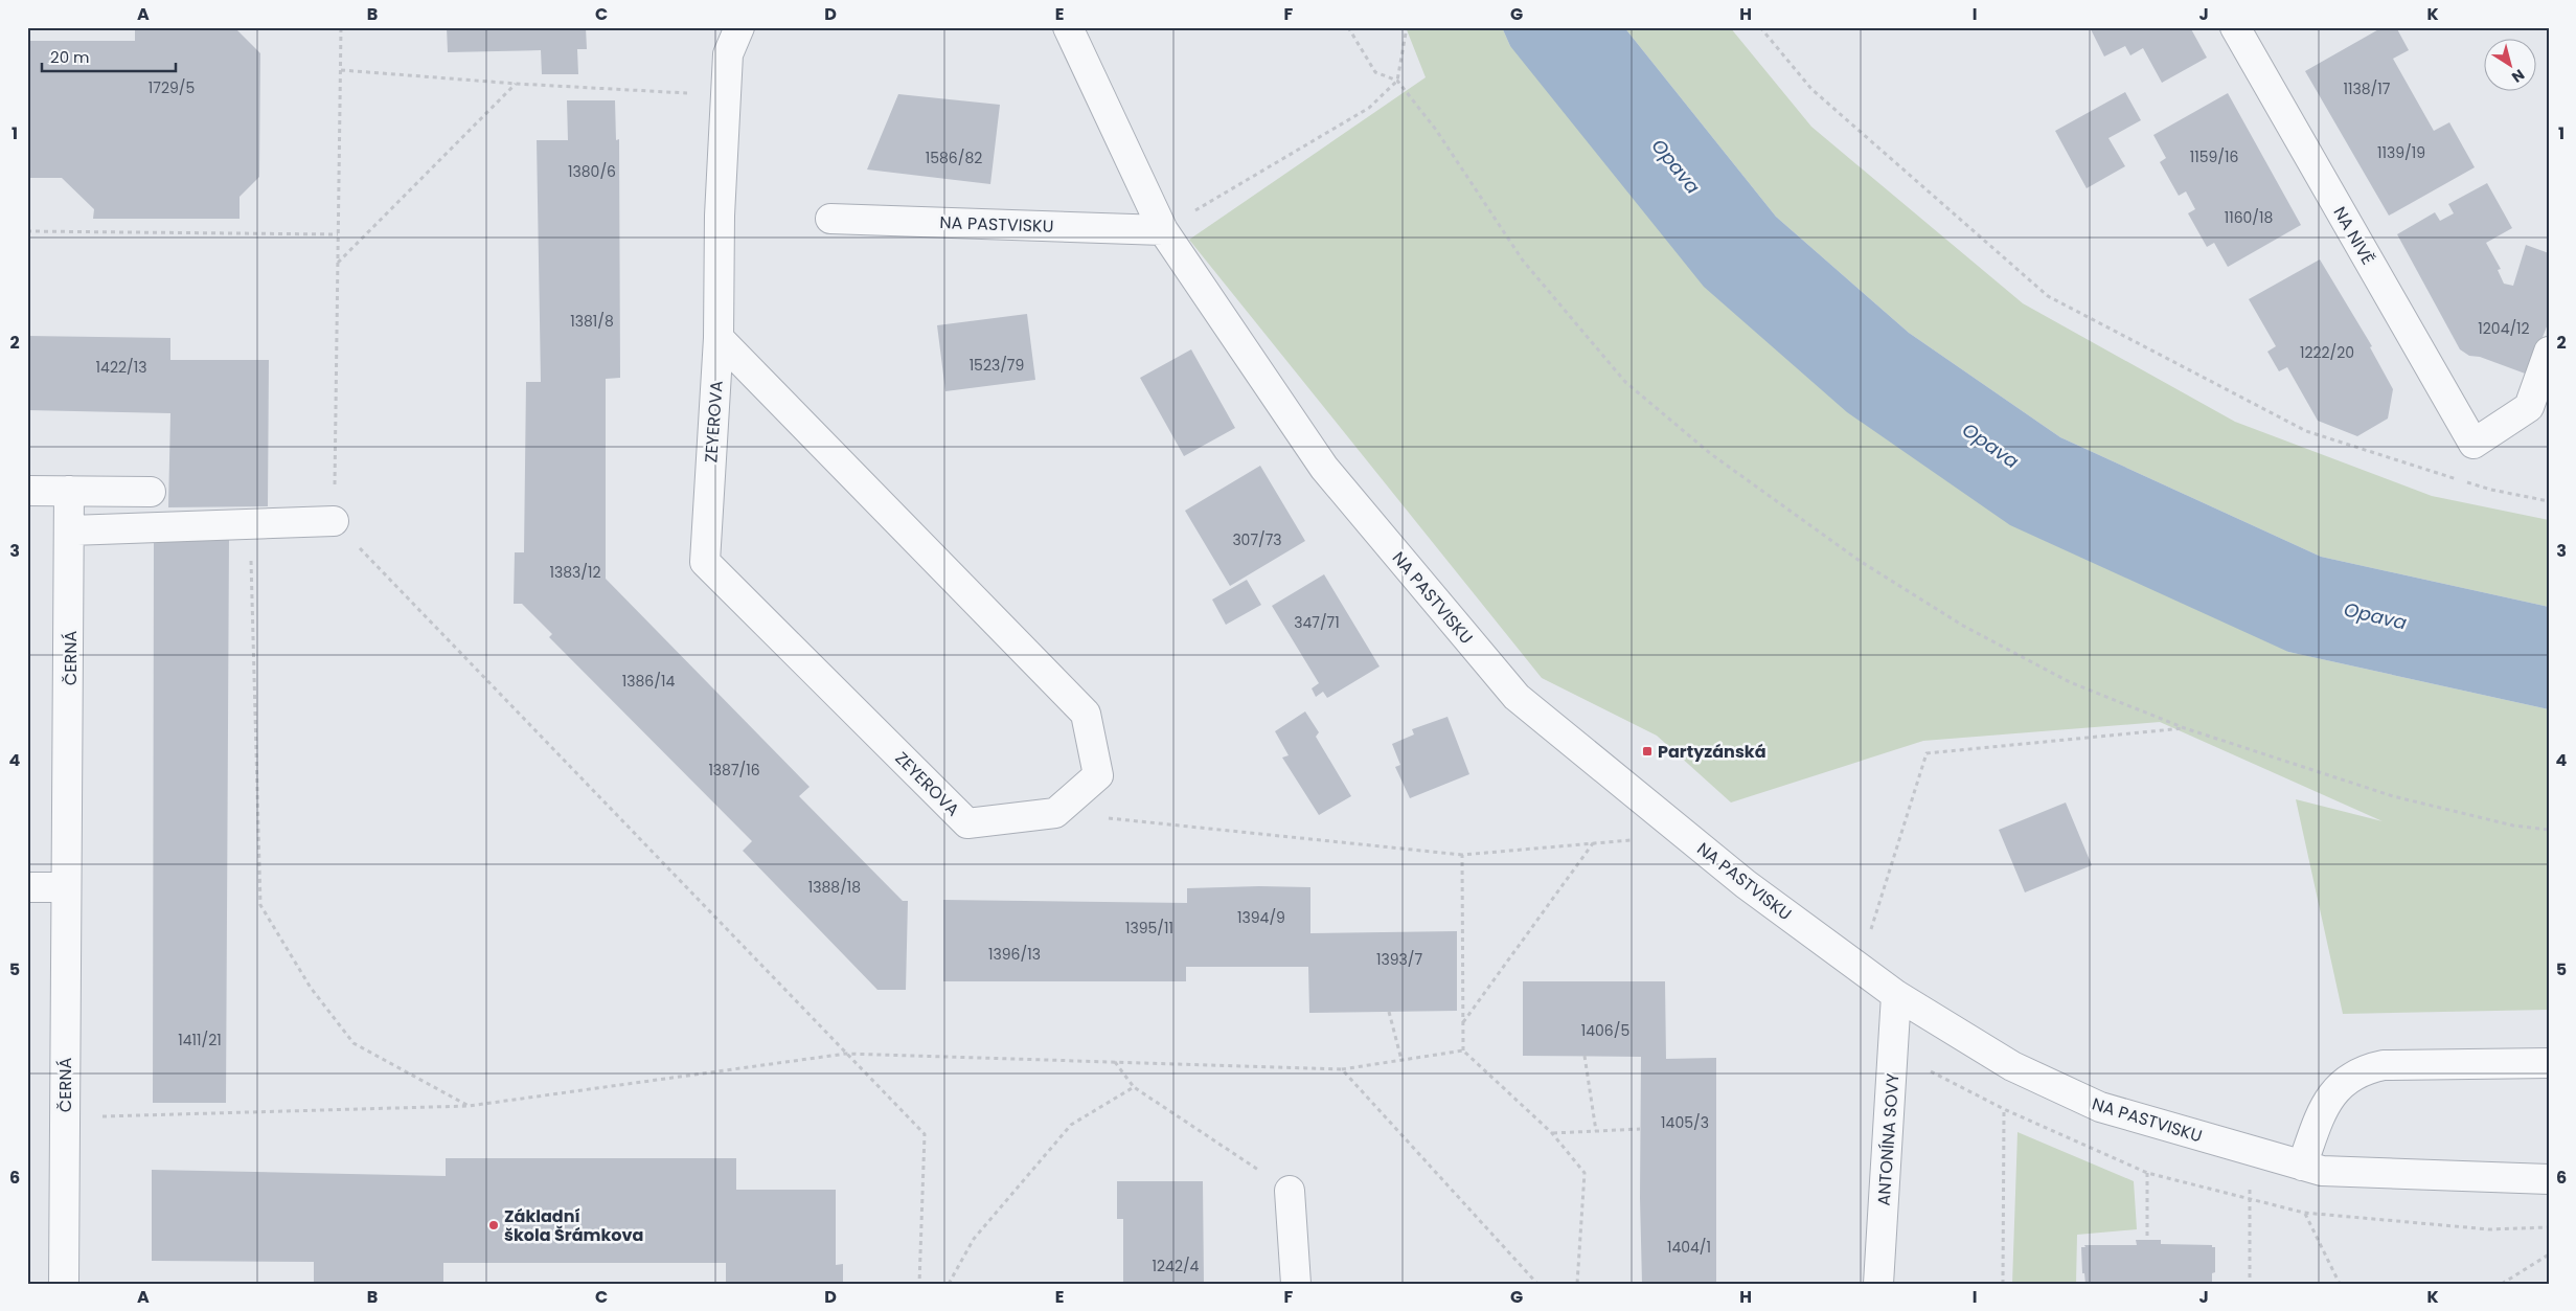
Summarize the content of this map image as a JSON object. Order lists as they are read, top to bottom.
{
  "streets": {
    "street": [
      "NA PASTVISKU",
      "NA NIVĚ",
      "ZEYEROVA",
      "ČERNÁ",
      "ANTONÍNA SOVY"
    ]
  },
  "crossings": [
    ["NA PASTVISKU", "ANTONÍNA SOVY"]
  ],
  "water": ["Opava"],
  "places": {
    "transit": ["Partyzánská"],
    "other": ["Základní škola Šrámkova"]
  },
  "house_numbers": [
    "1729/5",
    "1138/17",
    "1139/19",
    "1159/16",
    "1586/82",
    "1380/6",
    "1160/18",
    "1381/8",
    "1204/12",
    "1222/20",
    "1523/79",
    "1422/13",
    "307/73",
    "1383/12",
    "347/71",
    "1386/14",
    "1387/16",
    "1388/18",
    "1394/9",
    "1395/11",
    "1396/13",
    "1393/7",
    "1406/5",
    "1411/21",
    "1405/3",
    "1404/1",
    "1242/4"
  ],
  "scale_bar": "20 m",
  "north": "bottom right",
  "grid": {
    "columns": [
      "A",
      "B",
      "C",
      "D",
      "E",
      "F",
      "G",
      "H",
      "I",
      "J",
      "K"
    ],
    "rows": [
      "1",
      "2",
      "3",
      "4",
      "5",
      "6"
    ]
  }
}
